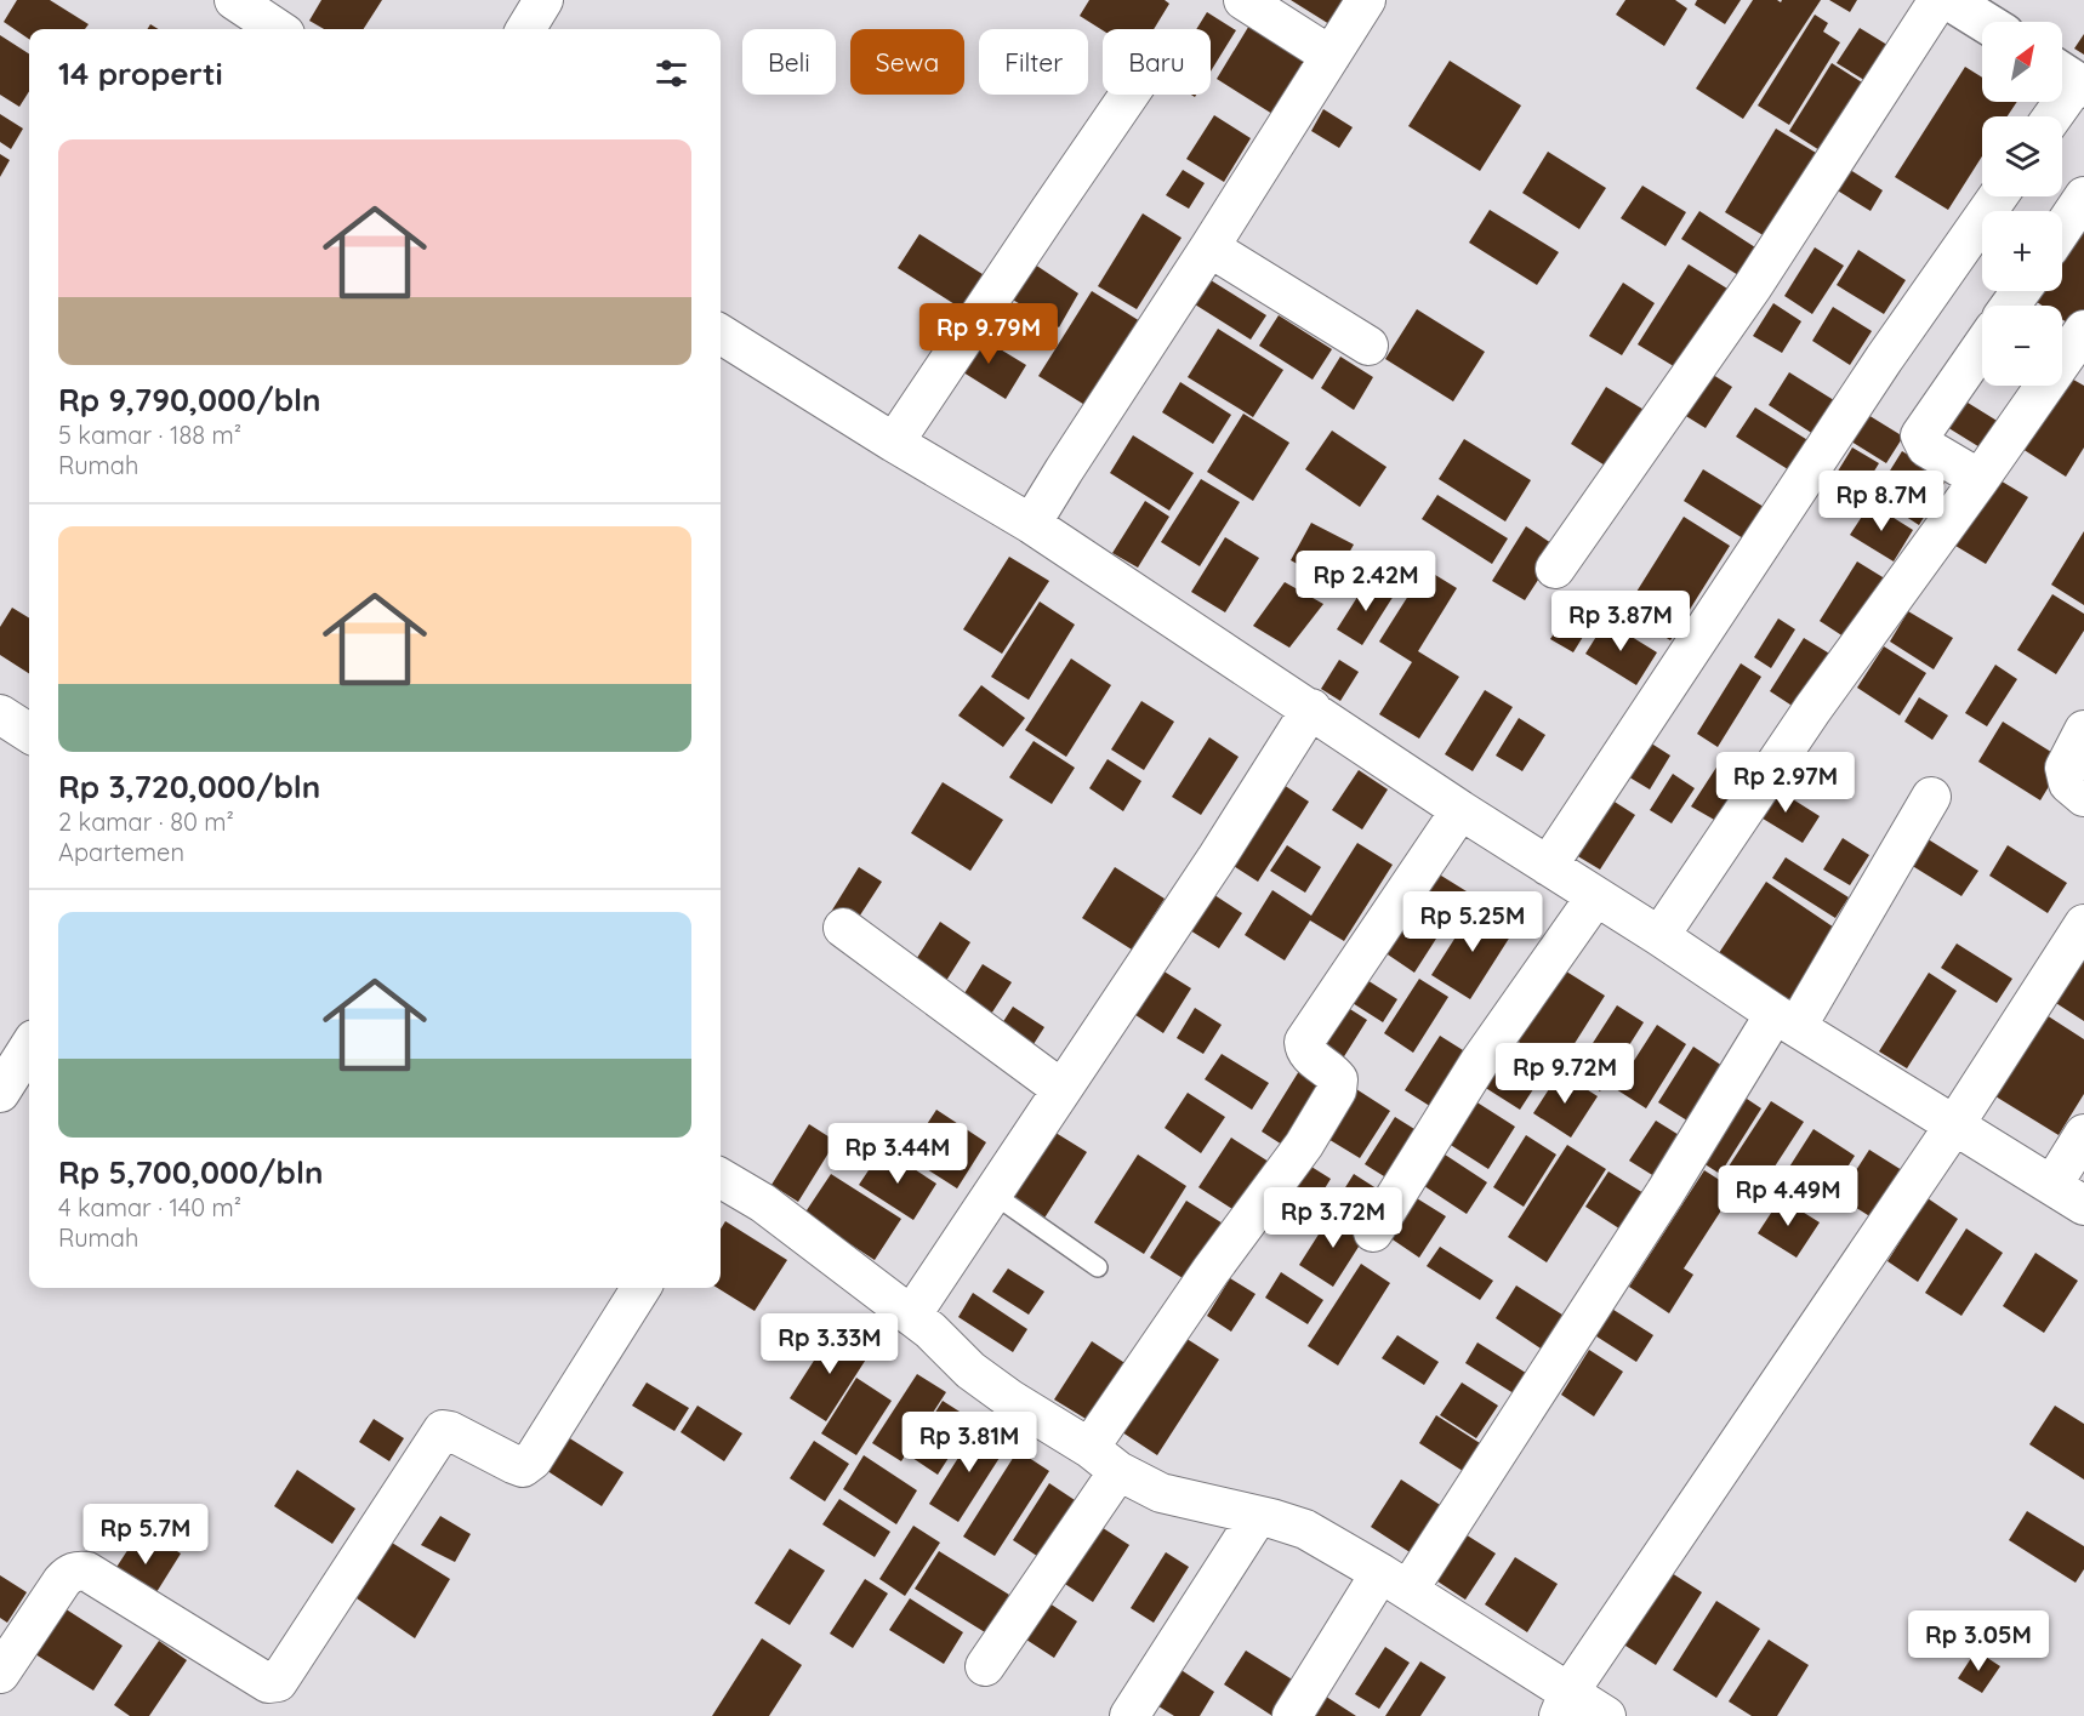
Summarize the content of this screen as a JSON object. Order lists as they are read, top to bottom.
{
  "north": "top right",
  "page": {
    "map_buttons": ["+", "−"],
    "chip": [
      "Beli",
      "Sewa",
      "Filter",
      "Baru"
    ],
    "heading": "14 properti",
    "list": [
      {
        "name": "Rp 9,790,000/bln",
        "note": "5 kamar · 188 m² · Rumah"
      },
      {
        "name": "Rp 3,720,000/bln",
        "note": "2 kamar · 80 m² · Apartemen"
      },
      {
        "name": "Rp 5,700,000/bln",
        "note": "4 kamar · 140 m² · Rumah"
      }
    ],
    "price": [
      "Rp 9.79M",
      "Rp 8.7M",
      "Rp 2.42M",
      "Rp 3.87M",
      "Rp 2.97M",
      "Rp 5.25M",
      "Rp 9.72M",
      "Rp 3.44M",
      "Rp 4.49M",
      "Rp 3.72M",
      "Rp 3.33M",
      "Rp 3.81M",
      "Rp 5.7M",
      "Rp 3.05M"
    ]
  }
}
